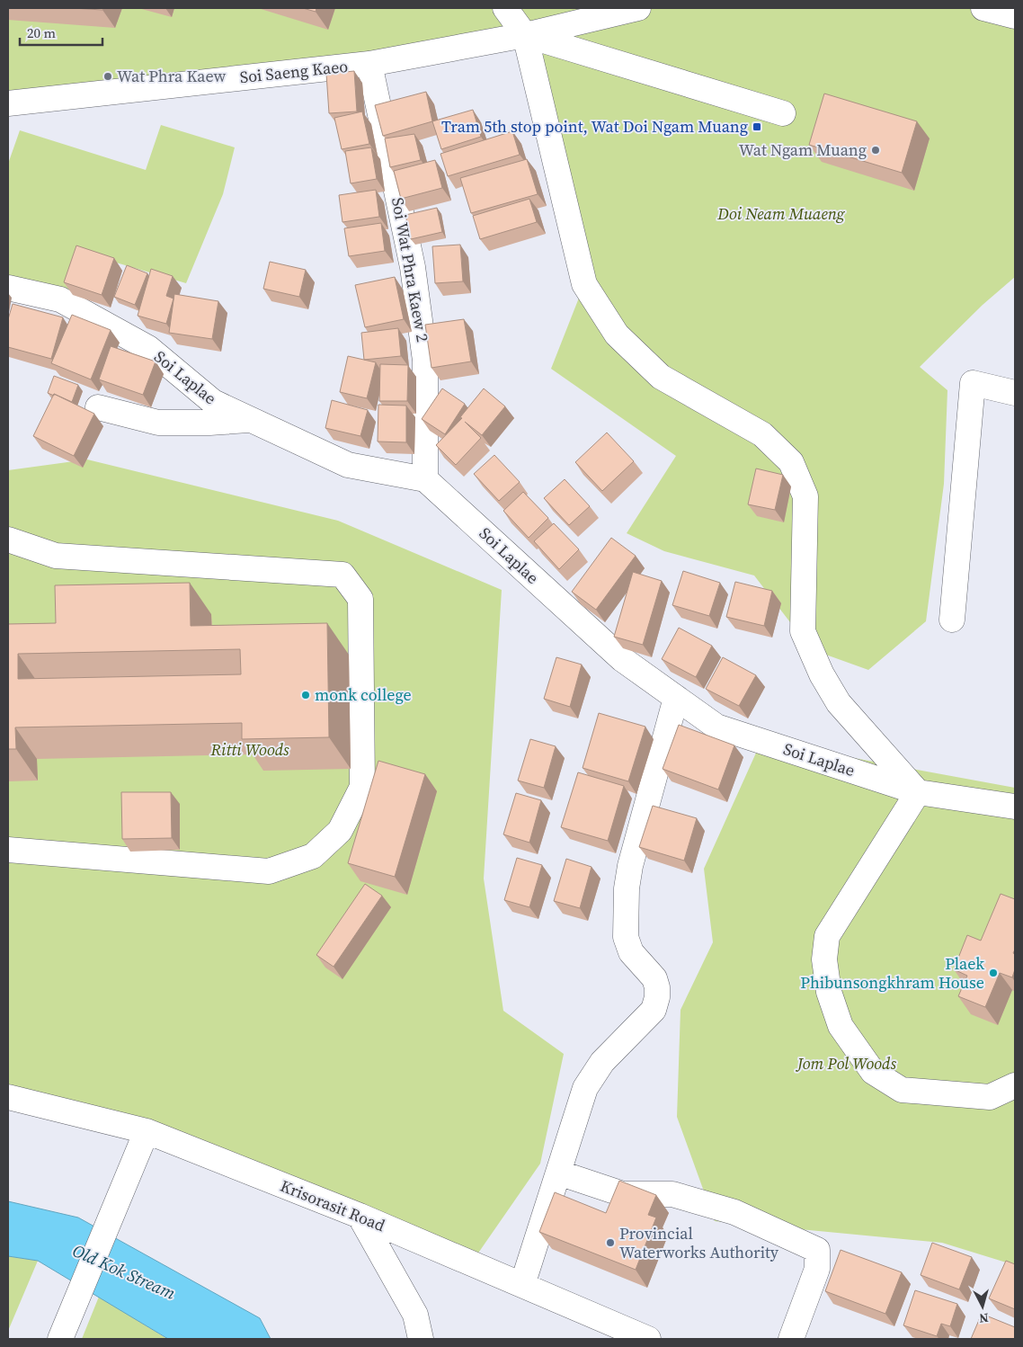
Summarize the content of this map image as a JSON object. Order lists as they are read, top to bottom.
{
  "streets": {
    "street": [
      "Soi Saeng Kaeo",
      "Soi Wat Phra Kaew 2",
      "Soi Laplae",
      "Krisorasit Road"
    ]
  },
  "crossings": [
    ["Soi Saeng Kaeo", "Soi Wat Phra Kaew 2"],
    ["Soi Wat Phra Kaew 2", "Soi Laplae"]
  ],
  "water": ["Old Kok Stream"],
  "parks": ["Doi Neam Muaeng", "Ritti Woods", "Jom Pol Woods"],
  "places": {
    "other": [
      "Wat Phra Kaew",
      "Wat Ngam Muang",
      "monk college",
      "Plaek Phibunsongkhram House",
      "Provincial Waterworks Authority"
    ],
    "transit": ["Tram 5th stop point, Wat Doi Ngam Muang"]
  },
  "scale_bar": "20 m",
  "north": "bottom"
}
